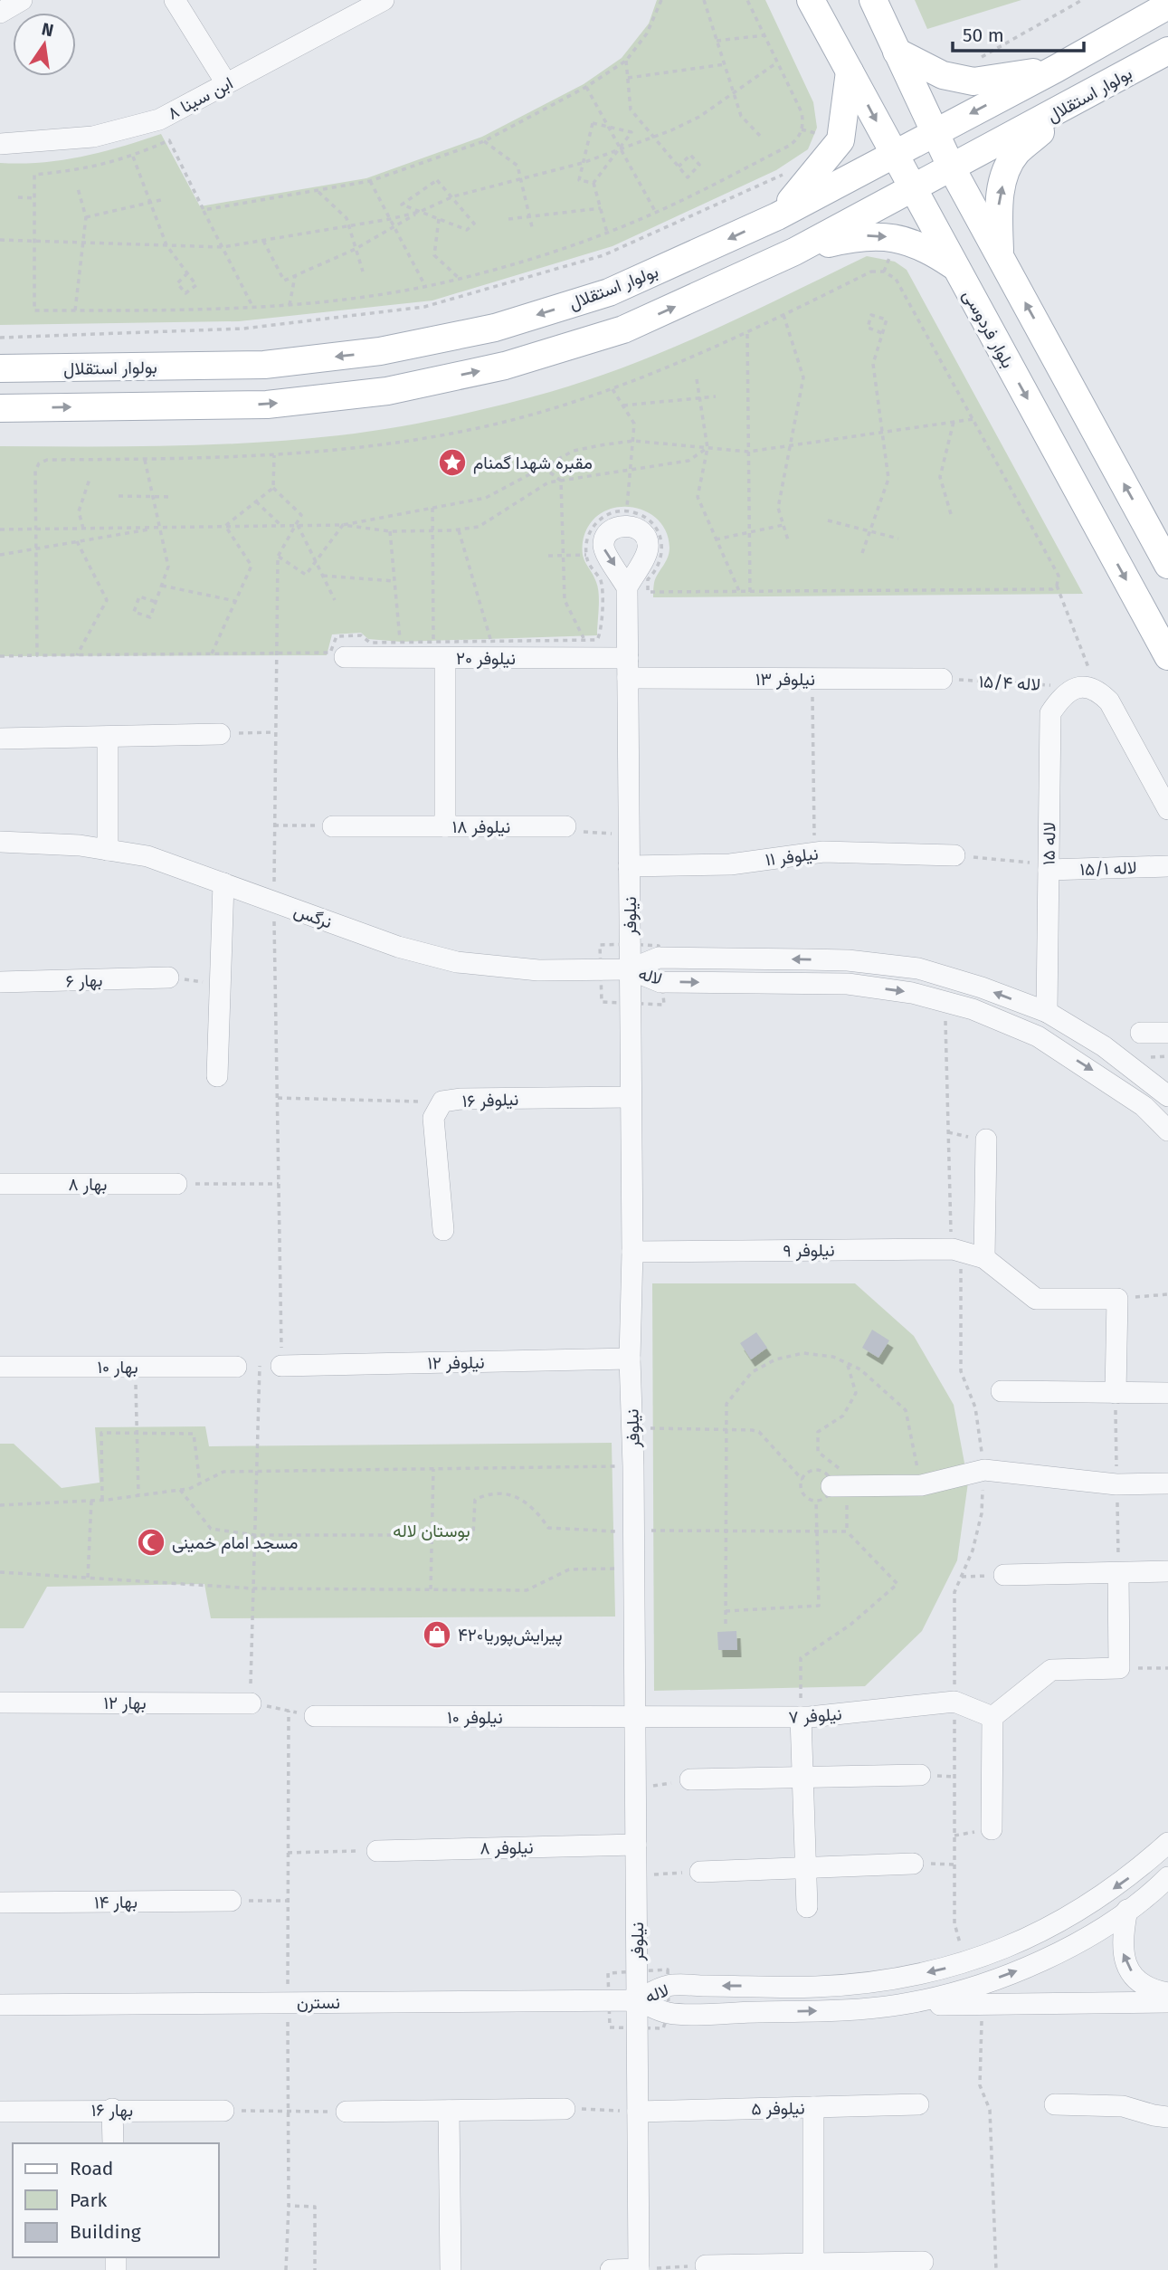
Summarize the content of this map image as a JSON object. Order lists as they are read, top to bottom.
{
  "streets": {
    "main road": ["بولوار استقلال", "بلوار فردوسی"],
    "street": [
      "ابن سینا ۸",
      "نیلوفر ۲۰",
      "نیلوفر ۱۳",
      "نیلوفر ۱۸",
      "لاله ۱۵",
      "نیلوفر ۱۱",
      "لاله ۱۵/۱",
      "نرگس",
      "نیلوفر",
      "لاله",
      "بهار ۶",
      "نیلوفر ۱۶",
      "بهار ۸",
      "نیلوفر ۹",
      "نیلوفر ۱۲",
      "بهار ۱۰",
      "بهار ۱۲",
      "نیلوفر ۷",
      "نیلوفر ۱۰",
      "نیلوفر ۸",
      "بهار ۱۴",
      "نسترن",
      "نیلوفر ۵",
      "بهار ۱۶"
    ],
    "path": ["لاله ۱۵/۴"]
  },
  "crossings": [
    ["بولوار استقلال", "بلوار فردوسی"],
    ["نیلوفر ۲۰", "نیلوفر ۱۳"],
    ["نیلوفر ۲۰", "نیلوفر"],
    ["نیلوفر ۱۳", "لاله ۱۵/۴"],
    ["نیلوفر ۱۳", "نیلوفر"],
    ["لاله ۱۵/۴", "لاله ۱۵"],
    ["لاله ۱۵", "لاله ۱۵/۱"],
    ["لاله ۱۵", "لاله"],
    ["نیلوفر ۱۱", "نیلوفر"],
    ["نرگس", "نیلوفر"],
    ["نرگس", "لاله"],
    ["نیلوفر", "لاله"],
    ["نیلوفر", "نیلوفر ۱۶"],
    ["نیلوفر", "نیلوفر ۹"],
    ["نیلوفر", "نیلوفر ۱۲"],
    ["نیلوفر", "نیلوفر ۷"],
    ["نیلوفر", "نیلوفر ۱۰"],
    ["نیلوفر", "نیلوفر ۸"],
    ["نیلوفر", "نسترن"],
    ["نیلوفر", "نیلوفر ۵"],
    ["لاله", "نسترن"],
    ["نیلوفر ۷", "نیلوفر ۱۰"]
  ],
  "parks": ["بوستان لاله"],
  "places": {
    "place": ["مقبره شهدا گمنام"],
    "mosque": ["مسجد امام خمینی"],
    "shop": ["پیرایش‌پوریا۴۲۰"]
  },
  "legend": ["Road", "Park", "Building"],
  "scale_bar": "50 m",
  "north": "top"
}
